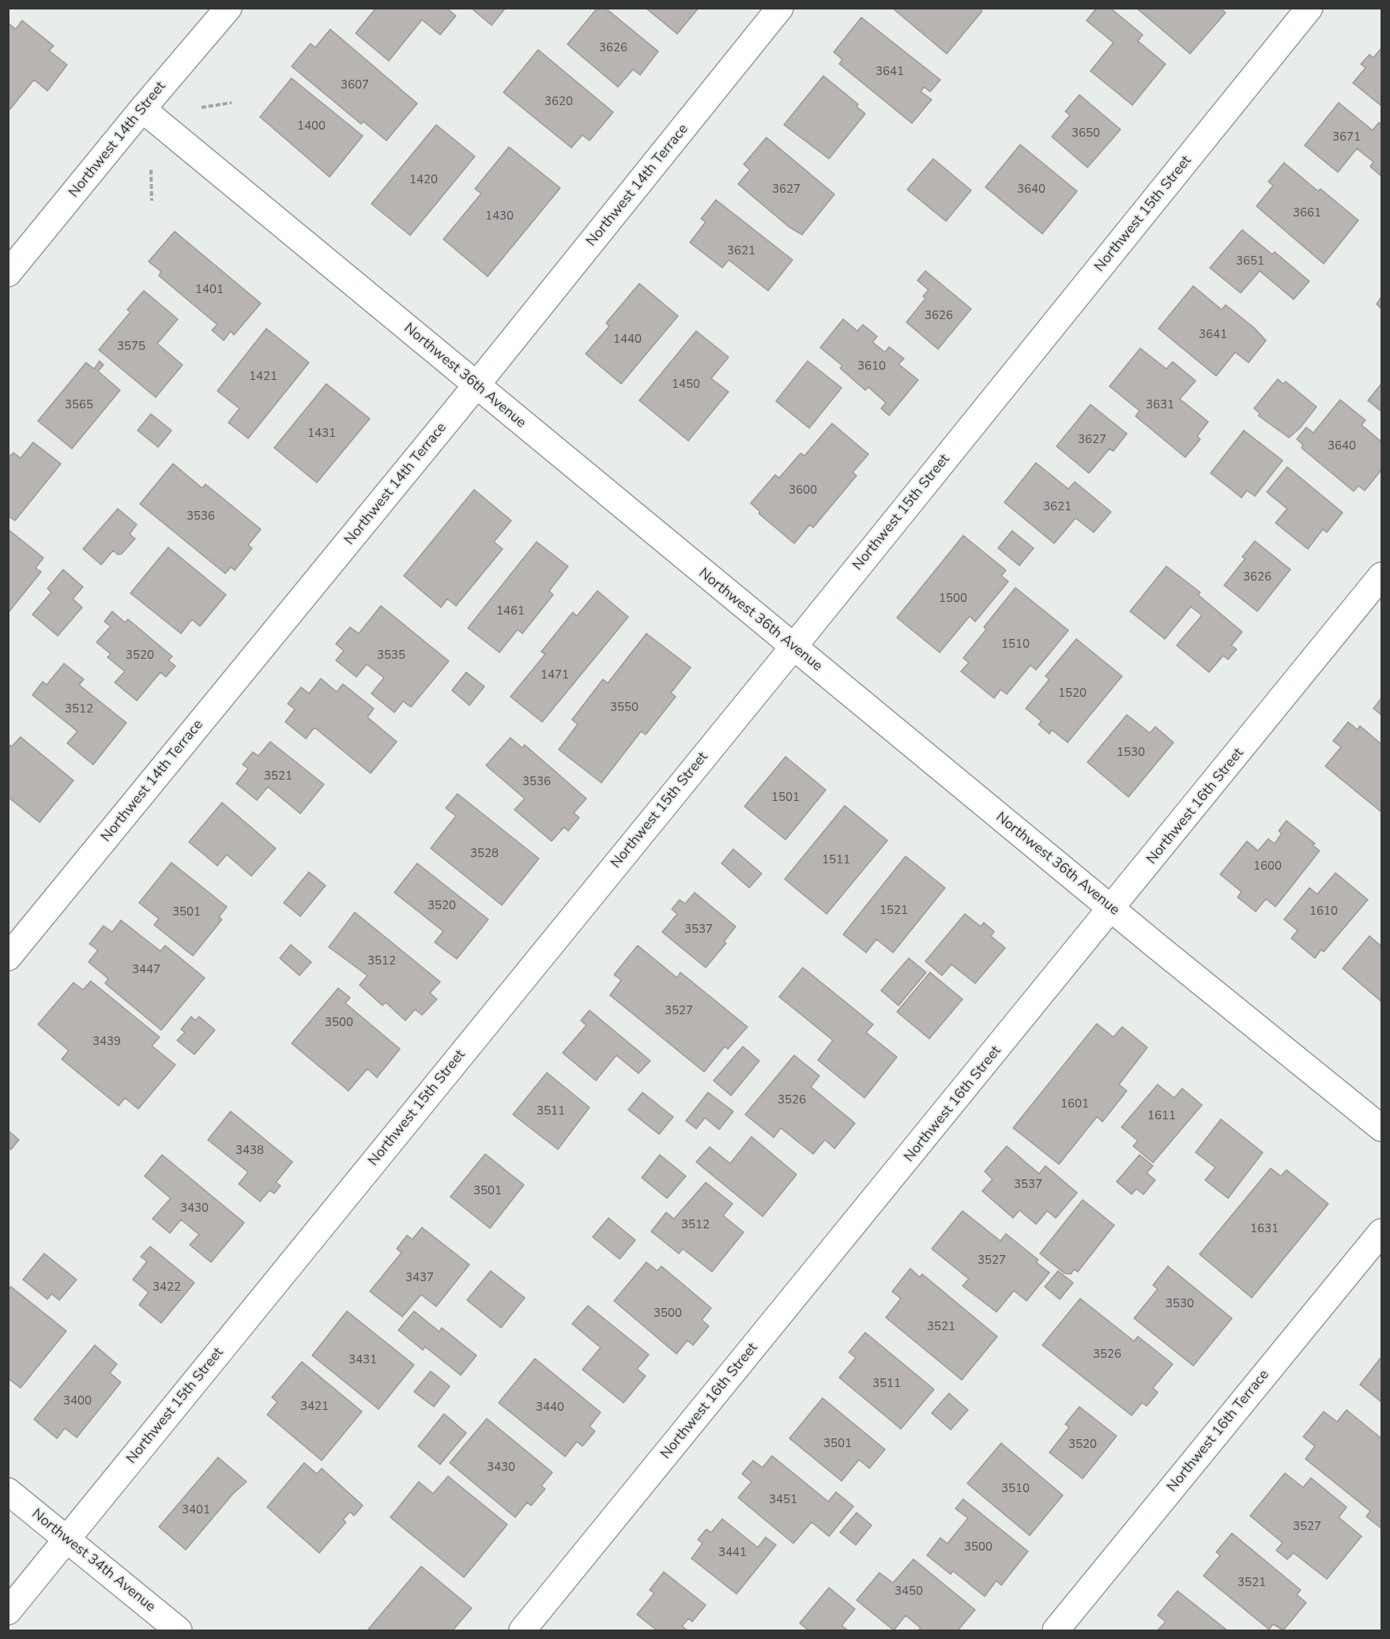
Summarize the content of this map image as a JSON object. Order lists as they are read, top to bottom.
{
  "streets": {
    "street": [
      "Northwest 14th Street",
      "Northwest 14th Terrace",
      "Northwest 15th Street",
      "Northwest 36th Avenue",
      "Northwest 16th Street",
      "Northwest 16th Terrace",
      "Northwest 34th Avenue"
    ]
  },
  "crossings": [
    ["Northwest 14th Street", "Northwest 36th Avenue"],
    ["Northwest 14th Terrace", "Northwest 36th Avenue"],
    ["Northwest 15th Street", "Northwest 36th Avenue"],
    ["Northwest 15th Street", "Northwest 34th Avenue"],
    ["Northwest 36th Avenue", "Northwest 16th Street"]
  ],
  "house_numbers": [
    "3626",
    "3641",
    "3607",
    "3620",
    "1400",
    "3650",
    "3671",
    "1420",
    "3627",
    "3640",
    "3661",
    "1430",
    "3621",
    "3651",
    "1401",
    "3626",
    "3641",
    "1440",
    "3575",
    "3610",
    "1421",
    "1450",
    "3565",
    "3631",
    "1431",
    "3627",
    "3640",
    "3600",
    "3621",
    "3536",
    "3626",
    "1500",
    "1461",
    "1510",
    "3520",
    "3535",
    "1471",
    "1520",
    "3550",
    "3512",
    "1530",
    "3521",
    "3536",
    "1501",
    "3528",
    "1511",
    "1600",
    "3520",
    "1521",
    "1610",
    "3501",
    "3537",
    "3512",
    "3447",
    "3527",
    "3500",
    "3439",
    "3526",
    "1601",
    "3511",
    "1611",
    "3438",
    "3537",
    "3501",
    "3430",
    "3512",
    "1631",
    "3527",
    "3437",
    "3422",
    "3530",
    "3500",
    "3521",
    "3526",
    "3431",
    "3511",
    "3400",
    "3421",
    "3440",
    "3501",
    "3520",
    "3430",
    "3510",
    "3451",
    "3401",
    "3527",
    "3500",
    "3441",
    "3521",
    "3450"
  ]
}
